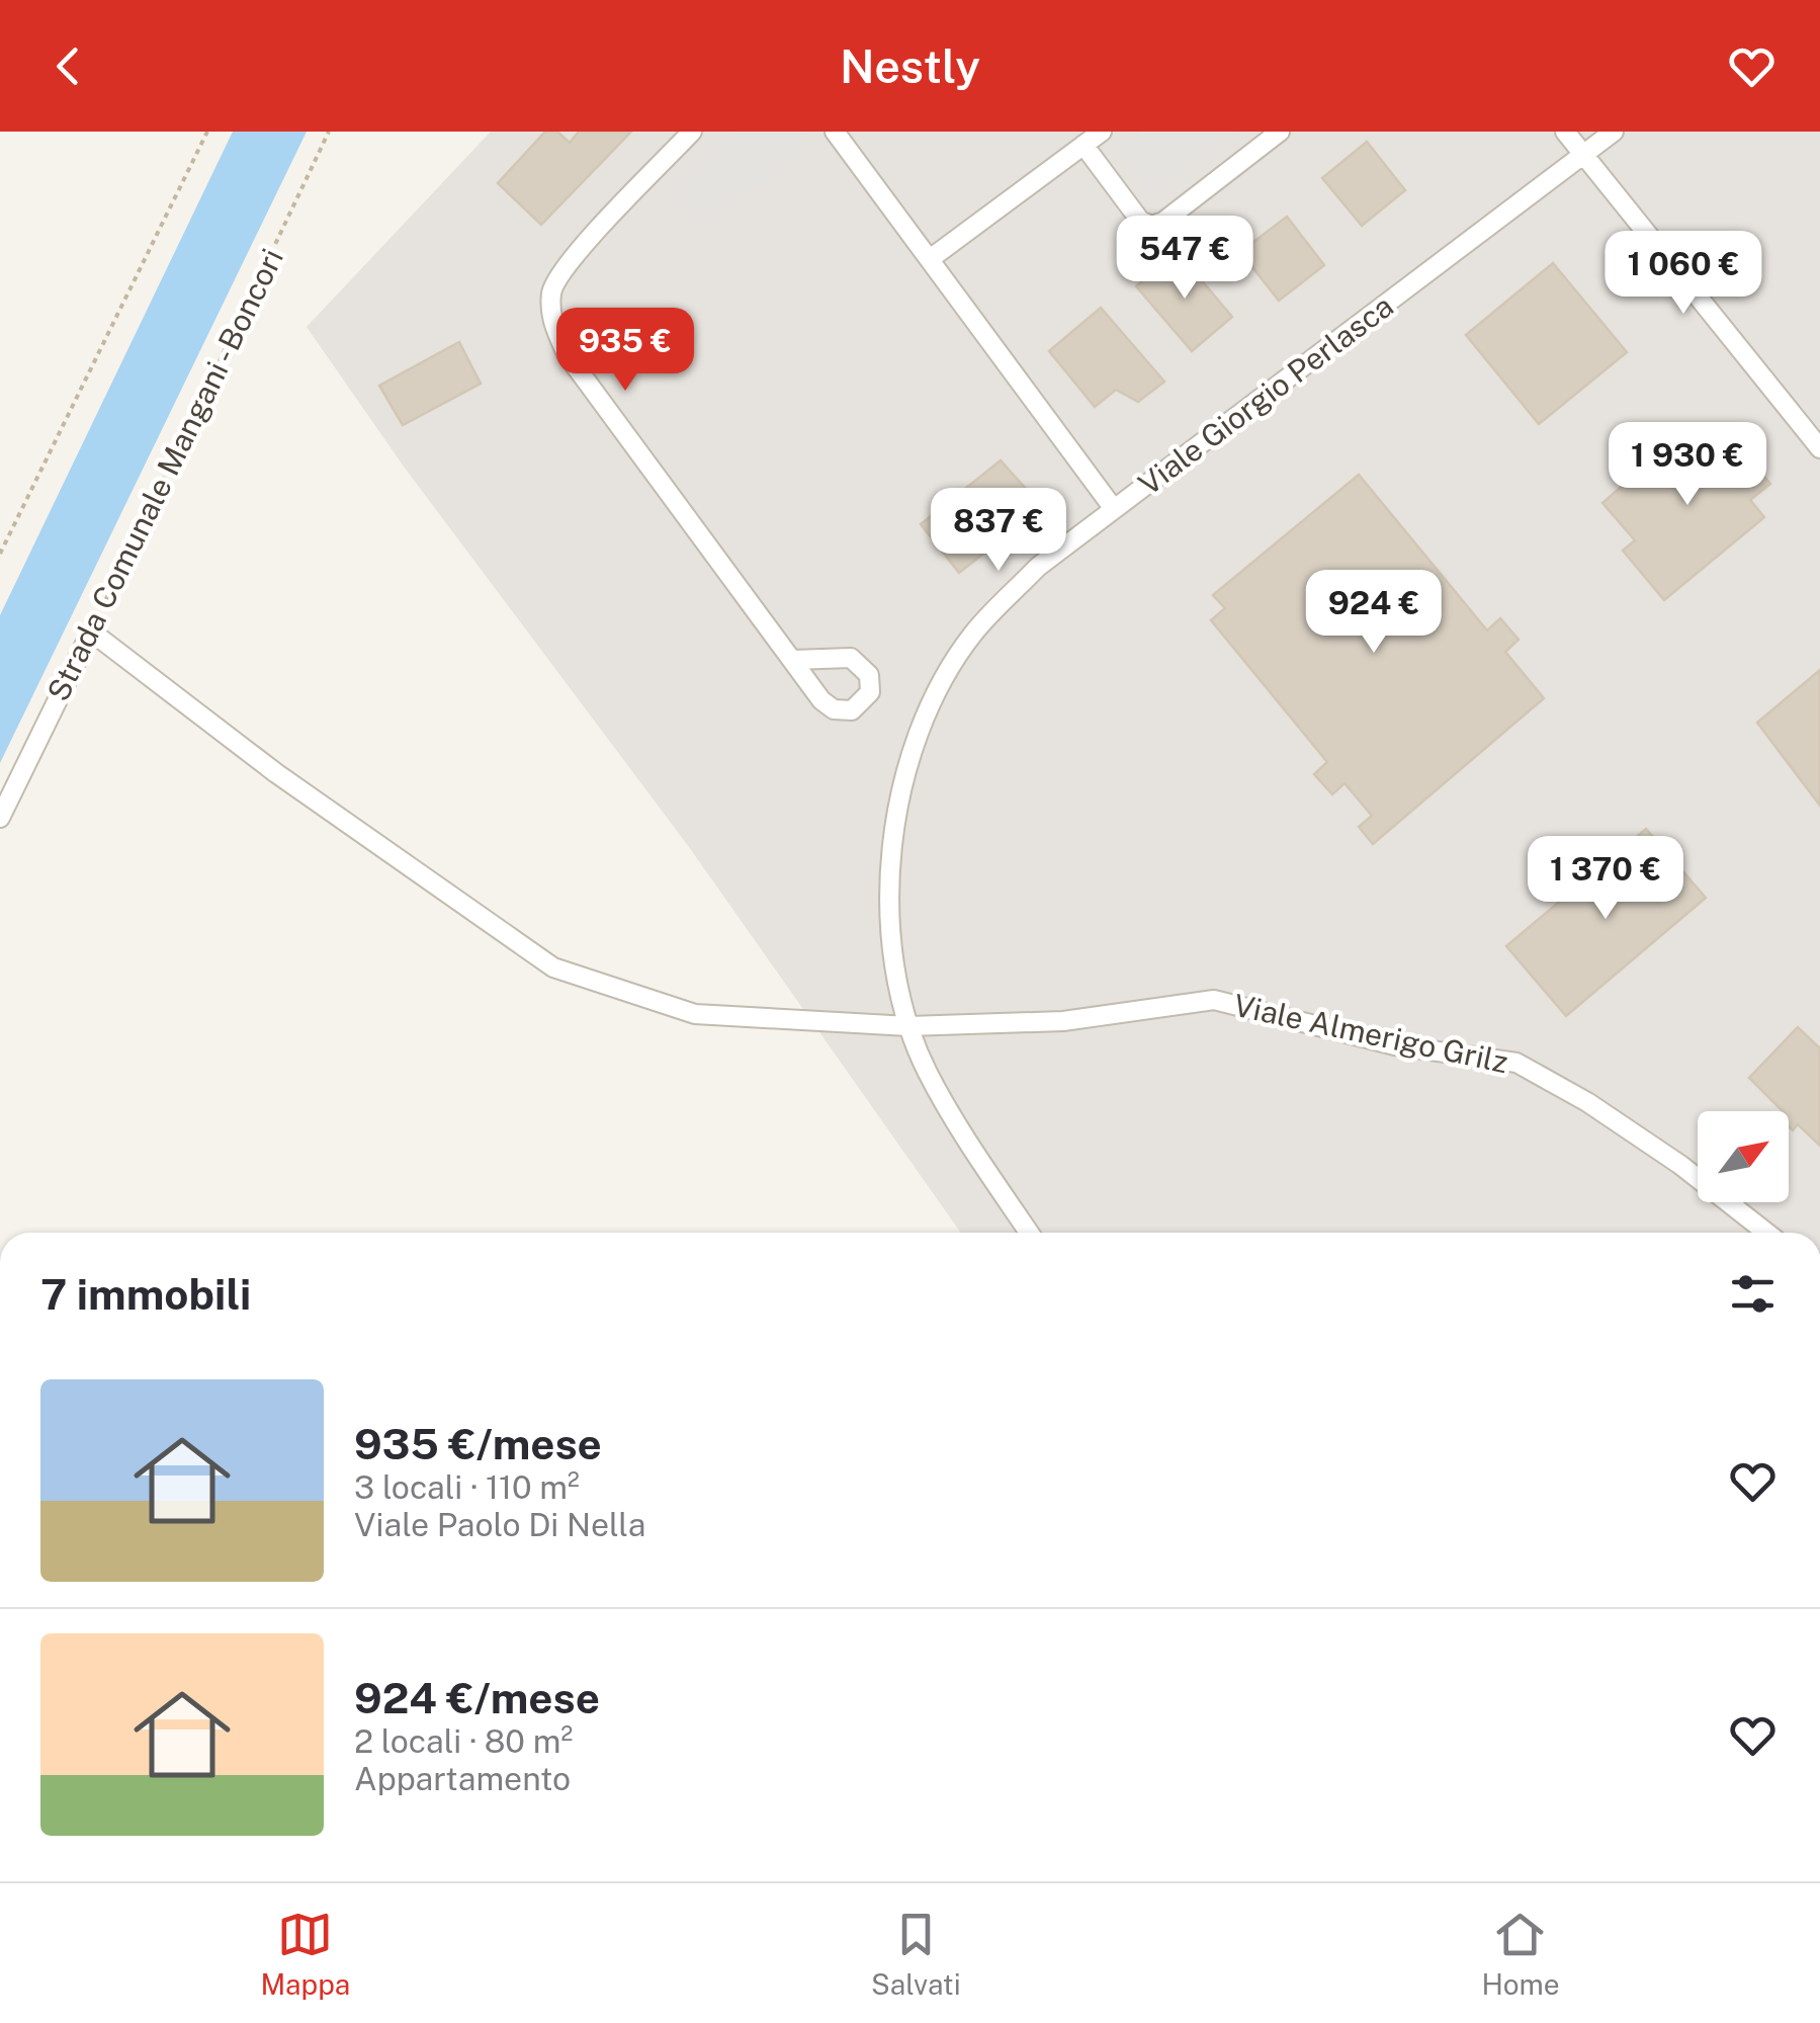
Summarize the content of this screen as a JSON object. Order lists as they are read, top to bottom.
{
  "streets": {
    "street": ["Viale Giorgio Perlasca", "Strada Comunale Mangani - Boncori", "Viale Almerigo Grilz"]
  },
  "crossings": [
    ["Viale Giorgio Perlasca", "Viale Almerigo Grilz"],
    ["Strada Comunale Mangani - Boncori", "Viale Almerigo Grilz"]
  ],
  "north": "top right",
  "page": {
    "header": "Nestly",
    "price": [
      "547 €",
      "1 060 €",
      "935 €",
      "1 930 €",
      "837 €",
      "924 €",
      "1 370 €"
    ],
    "heading": "7 immobili",
    "list": [
      {
        "name": "935 €/mese",
        "note": "3 locali · 110 m² · Viale Paolo Di Nella"
      },
      {
        "name": "924 €/mese",
        "note": "2 locali · 80 m² · Appartamento"
      }
    ],
    "tabs": ["Mappa", "Salvati", "Home"]
  }
}
